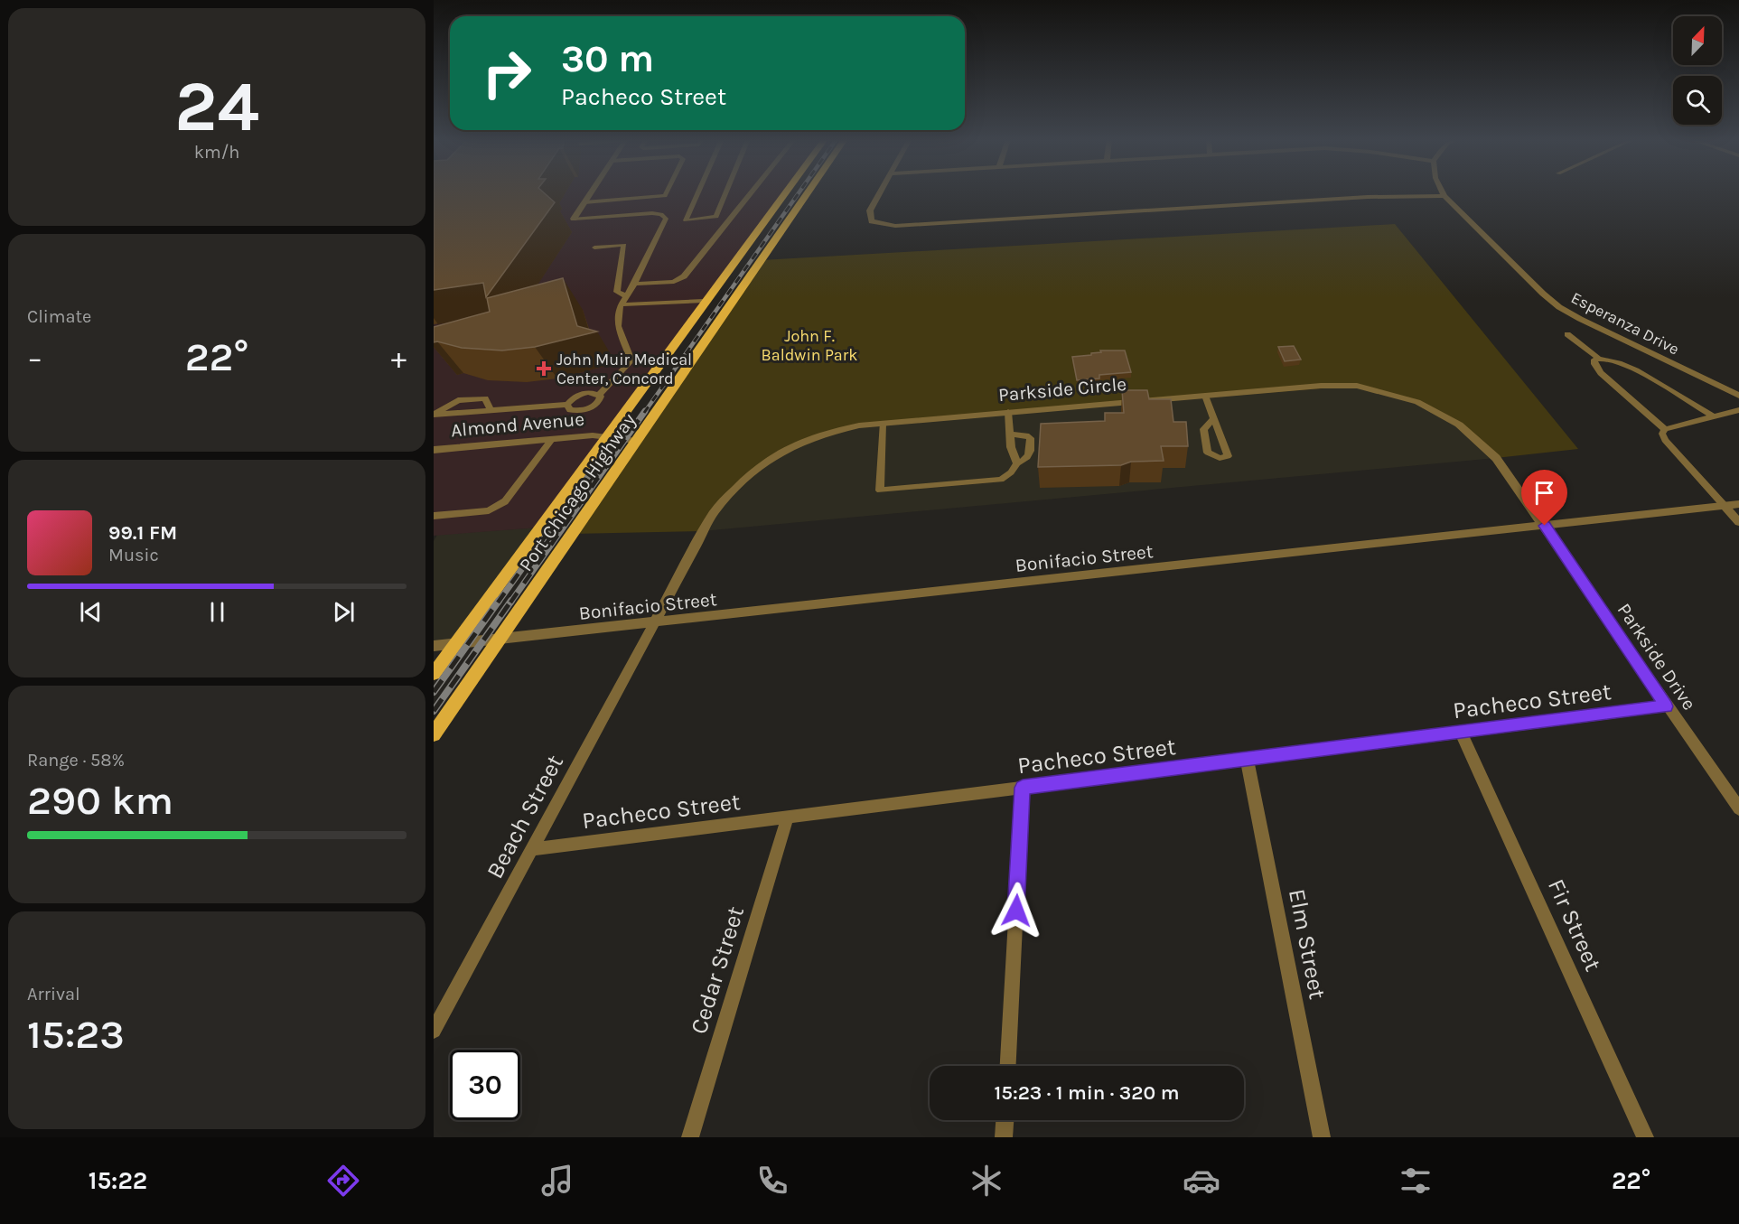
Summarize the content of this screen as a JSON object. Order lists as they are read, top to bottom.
{
  "streets": {
    "main road": ["Port Chicago Highway"],
    "street": [
      "Esperanza Drive",
      "Parkside Circle",
      "Almond Avenue",
      "Bonifacio Street",
      "Parkside Drive",
      "Pacheco Street",
      "Beach Street",
      "Fir Street",
      "Elm Street",
      "Cedar Street"
    ]
  },
  "crossings": [
    ["Parkside Circle", "Bonifacio Street"],
    ["Parkside Circle", "Parkside Drive"],
    ["Parkside Circle", "Beach Street"],
    ["Almond Avenue", "Port Chicago Highway"],
    ["Port Chicago Highway", "Bonifacio Street"],
    ["Bonifacio Street", "Parkside Drive"],
    ["Bonifacio Street", "Beach Street"],
    ["Parkside Drive", "Pacheco Street"],
    ["Pacheco Street", "Beach Street"],
    ["Pacheco Street", "Fir Street"],
    ["Pacheco Street", "Elm Street"],
    ["Pacheco Street", "Cedar Street"]
  ],
  "parks": ["John F. Baldwin Park"],
  "places": {
    "health": ["John Muir Medical Center, Concord"]
  },
  "north": "top right",
  "page": {
    "tile": [
      ["24", "km/h"],
      "Climate",
      ["Range · 58%", "290 km"],
      ["Arrival", "15:23"]
    ],
    "turn": ["30 m", "Pacheco Street"],
    "heat": ["−", "22°", "+"],
    "song": ["99.1 FM", "Music"],
    "limit": "30",
    "trip": "15:23 · 1 min · 320 m",
    "tabs": ["15:22", "22°"]
  }
}
